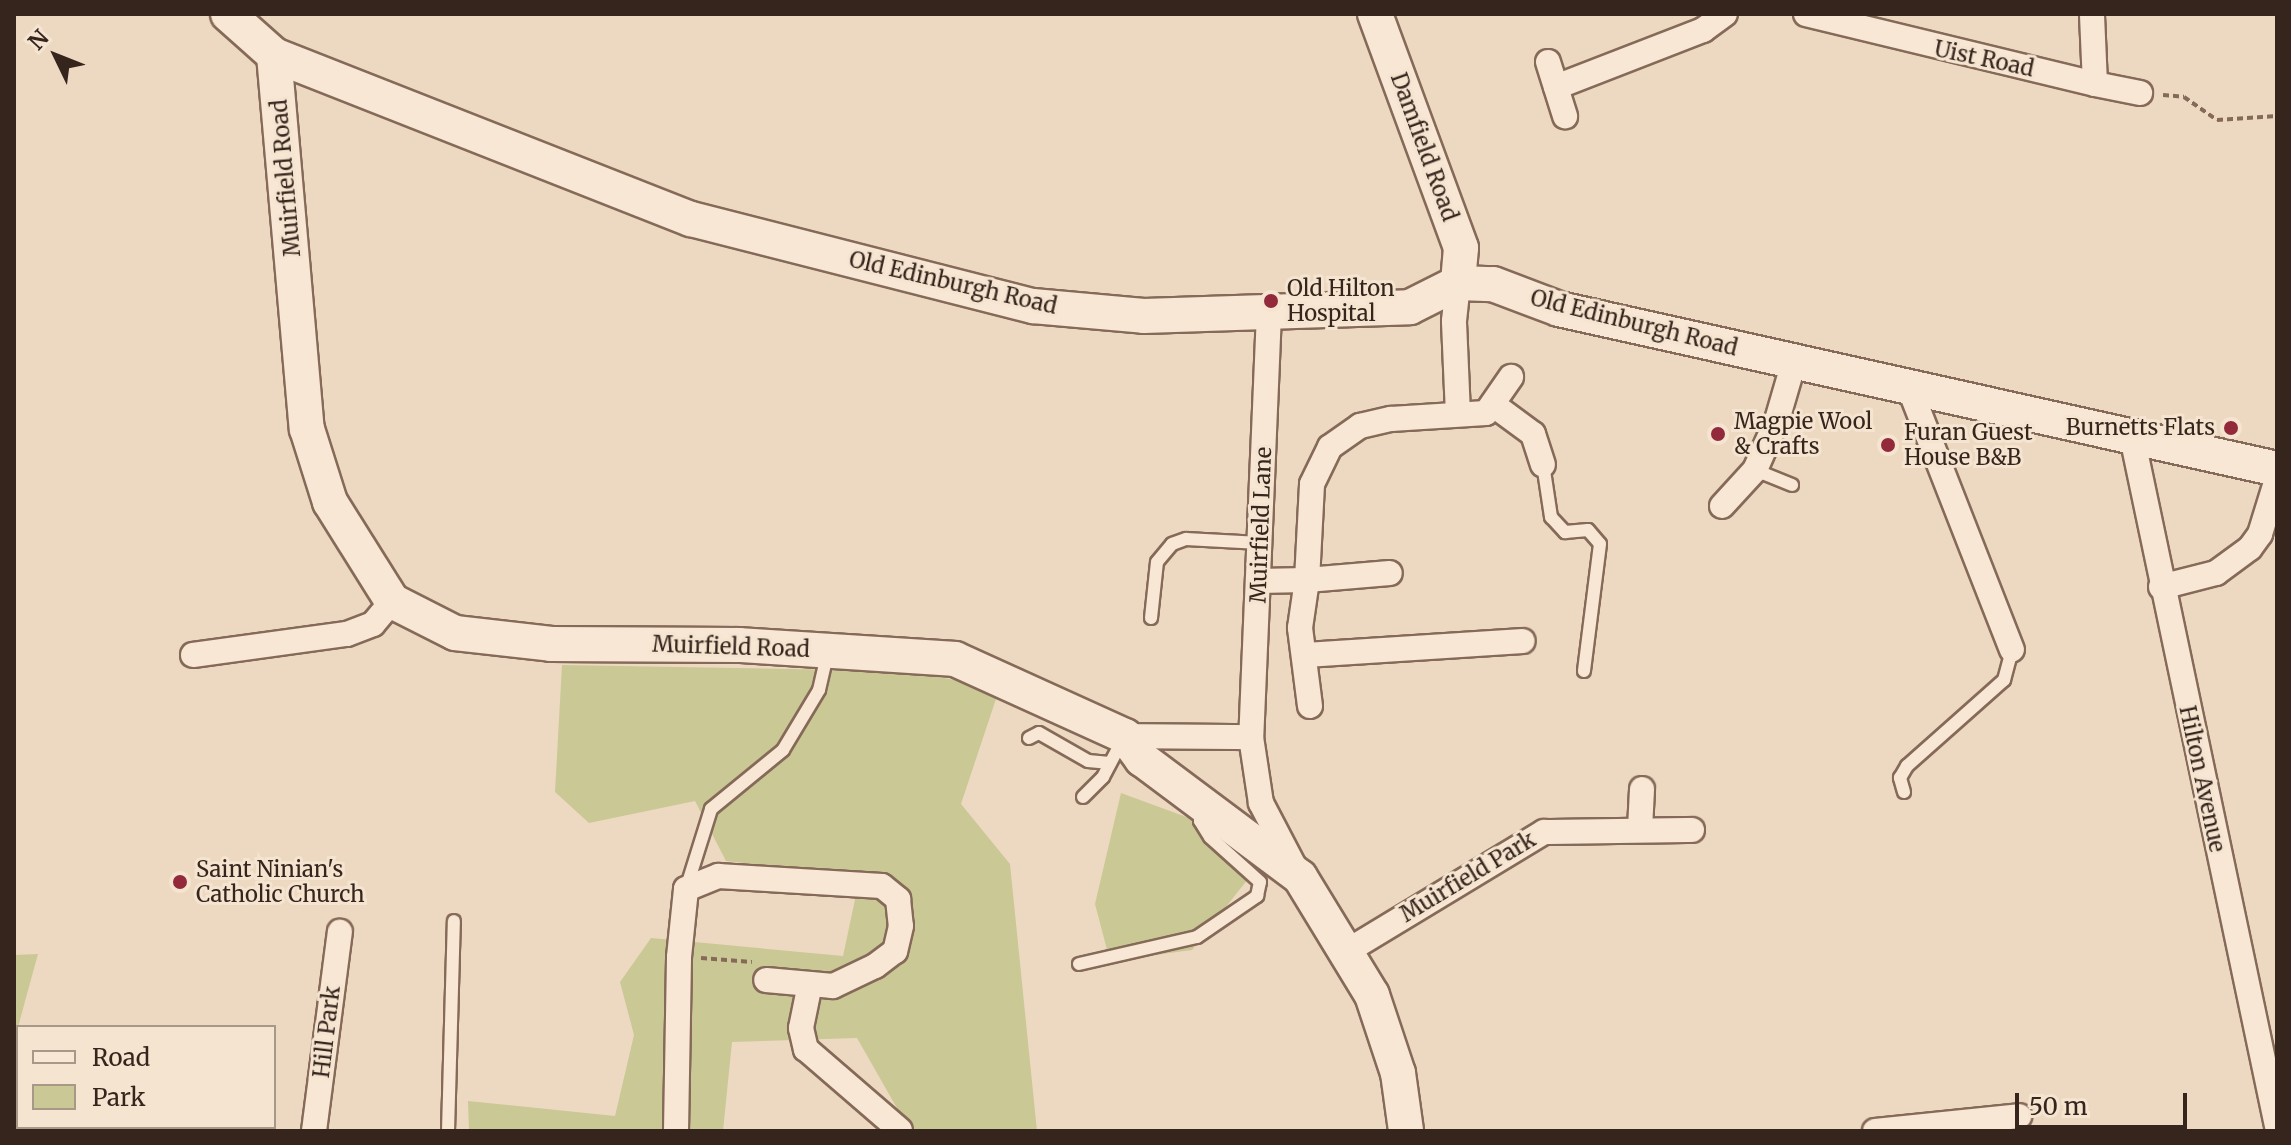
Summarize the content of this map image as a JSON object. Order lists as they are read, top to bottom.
{
  "streets": {
    "street": [
      "Uist Road",
      "Damfield Road",
      "Muirfield Road",
      "Old Edinburgh Road",
      "Muirfield Lane",
      "Hilton Avenue",
      "Muirfield Park",
      "Hill Park"
    ]
  },
  "crossings": [
    ["Damfield Road", "Old Edinburgh Road"],
    ["Muirfield Road", "Old Edinburgh Road"],
    ["Muirfield Road", "Muirfield Lane"],
    ["Muirfield Road", "Muirfield Park"],
    ["Old Edinburgh Road", "Muirfield Lane"],
    ["Old Edinburgh Road", "Hilton Avenue"]
  ],
  "places": [
    "Old Hilton Hospital",
    "Burnetts Flats",
    "Magpie Wool & Crafts",
    "Furan Guest House B&B",
    "Saint Ninian's Catholic Church"
  ],
  "legend": ["Road", "Park"],
  "scale_bar": "50 m",
  "north": "top left"
}
